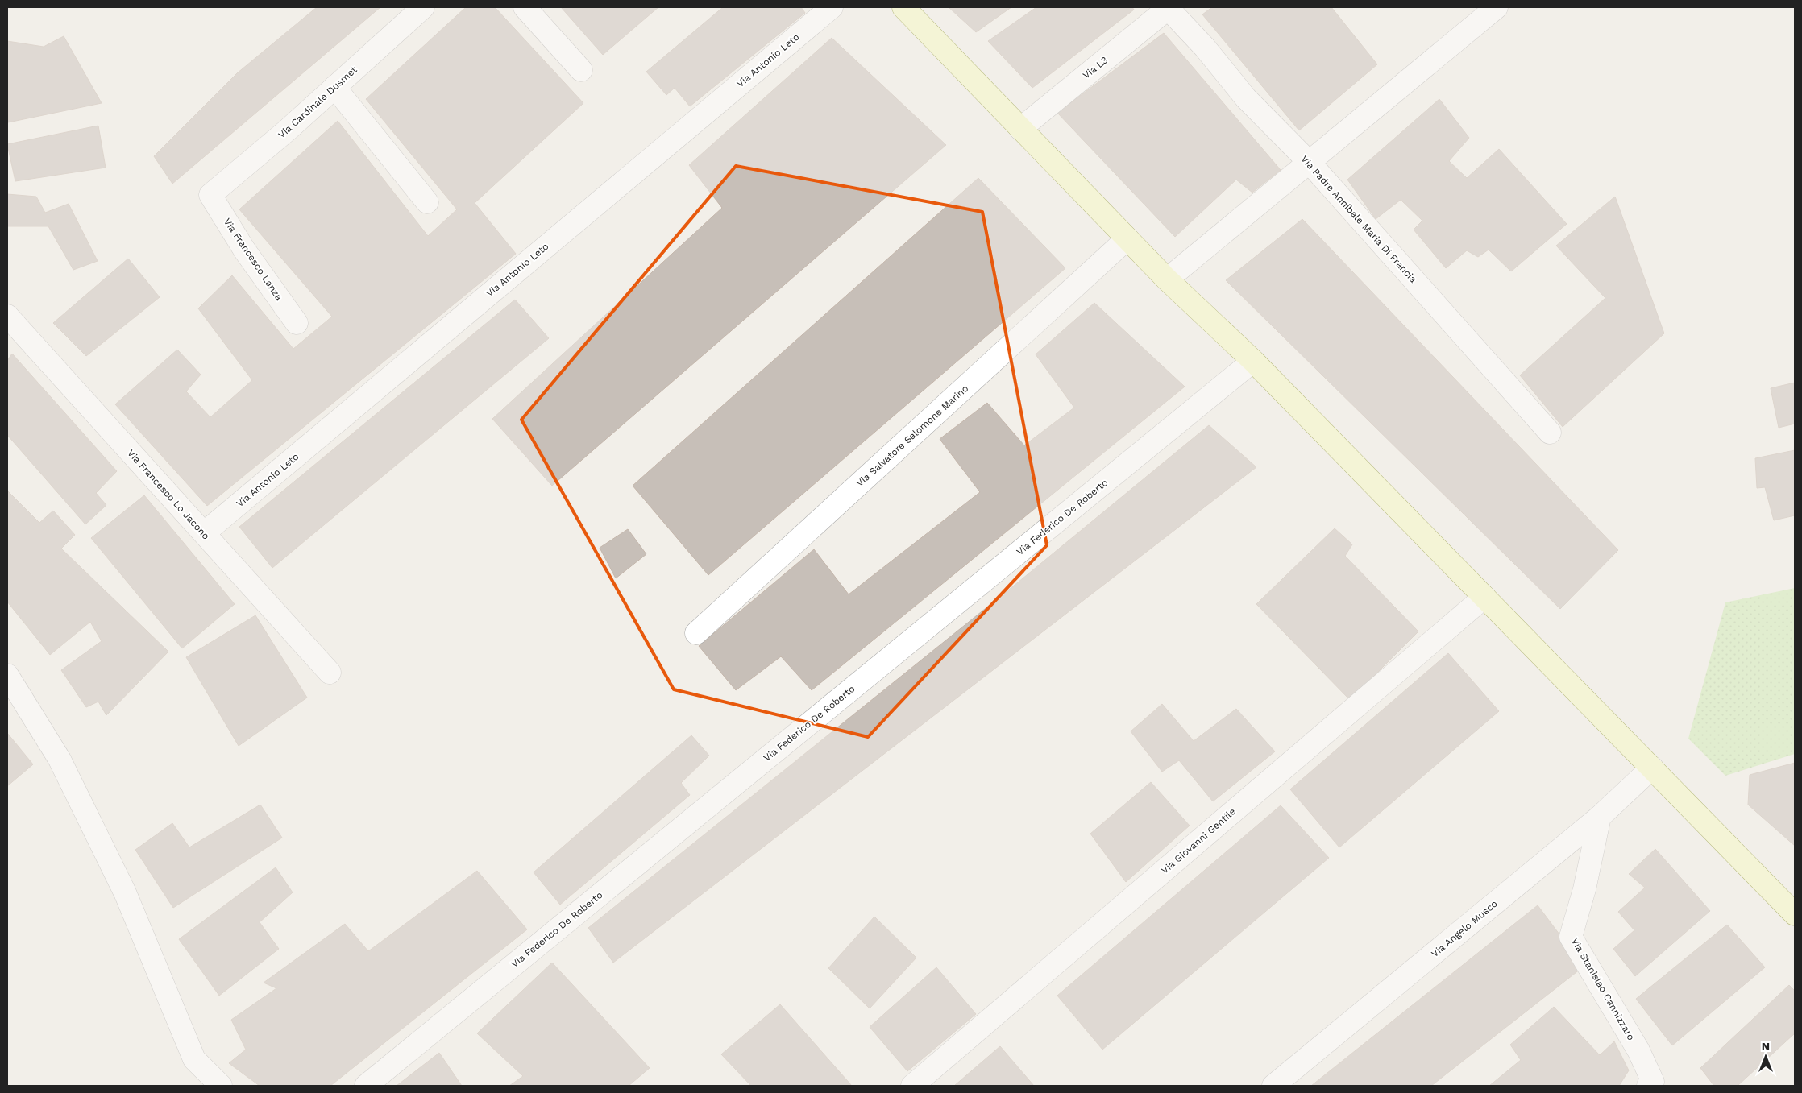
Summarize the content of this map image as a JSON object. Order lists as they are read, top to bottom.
{
  "streets": {
    "street": [
      "Via Antonio Leto",
      "Via L3",
      "Via Cardinale Dusmet",
      "Via Padre Annibale Maria Di Francia",
      "Via Francesco Lanza",
      "Via Salvatore Salomone Marino",
      "Via Francesco Lo Jacono",
      "Via Federico De Roberto",
      "Via Giovanni Gentile",
      "Via Angelo Musco",
      "Via Stanislao Cannizzaro"
    ]
  },
  "crossings": [
    ["Via Antonio Leto", "Via Francesco Lo Jacono"],
    ["Via L3", "Via Padre Annibale Maria Di Francia"],
    ["Via Cardinale Dusmet", "Via Francesco Lanza"],
    ["Via Angelo Musco", "Via Stanislao Cannizzaro"]
  ],
  "north": "top"
}
